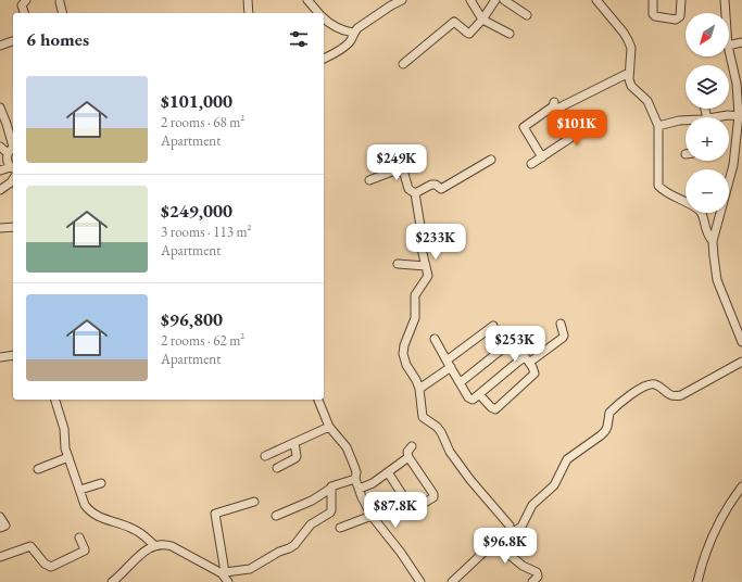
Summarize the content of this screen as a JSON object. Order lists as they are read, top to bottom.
{
  "north": "bottom left",
  "page": {
    "map_buttons": ["+", "−"],
    "heading": "6 homes",
    "list": [
      {
        "name": "$101,000",
        "note": "2 rooms · 68 m² · Apartment"
      },
      {
        "name": "$249,000",
        "note": "3 rooms · 113 m² · Apartment"
      },
      {
        "name": "$96,800",
        "note": "2 rooms · 62 m² · Apartment"
      }
    ],
    "price": [
      "$101K",
      "$249K",
      "$233K",
      "$253K",
      "$87.8K",
      "$96.8K"
    ]
  }
}
